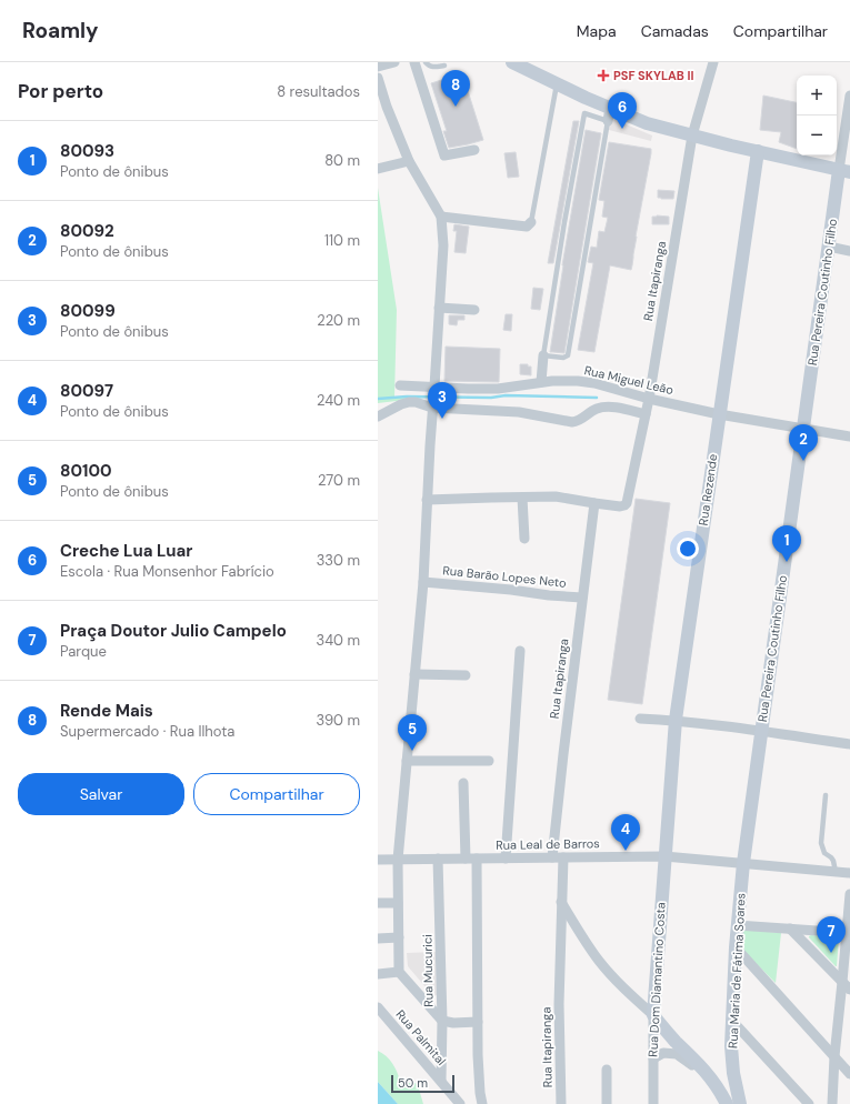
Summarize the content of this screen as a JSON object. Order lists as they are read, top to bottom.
{
  "streets": {
    "street": [
      "Rua Itapiranga",
      "Rua Pereira Coutinho Filho",
      "Rua Miguel Leão",
      "Rua Rezende",
      "Rua Barão Lopes Neto",
      "Rua Leal de Barros",
      "Rua Mucurici",
      "Rua Maria de Fátima Soares",
      "Rua Dom Diamantino Costa",
      "Rua Palmital"
    ]
  },
  "crossings": [
    ["Rua Itapiranga", "Rua Miguel Leão"],
    ["Rua Itapiranga", "Rua Barão Lopes Neto"],
    ["Rua Itapiranga", "Rua Leal de Barros"],
    ["Rua Pereira Coutinho Filho", "Rua Miguel Leão"],
    ["Rua Pereira Coutinho Filho", "Rua Leal de Barros"],
    ["Rua Pereira Coutinho Filho", "Rua Maria de Fátima Soares"],
    ["Rua Miguel Leão", "Rua Rezende"],
    ["Rua Rezende", "Rua Leal de Barros"],
    ["Rua Rezende", "Rua Dom Diamantino Costa"],
    ["Rua Leal de Barros", "Rua Mucurici"],
    ["Rua Leal de Barros", "Rua Maria de Fátima Soares"],
    ["Rua Leal de Barros", "Rua Dom Diamantino Costa"],
    ["Rua Mucurici", "Rua Palmital"]
  ],
  "places": {
    "health": ["PSF SKYLAB II"]
  },
  "scale_bar": "50 m",
  "page": {
    "header": "Roamly",
    "nav": ["Mapa", "Camadas", "Compartilhar"],
    "heading": ["Por perto", "8 resultados"],
    "pins": [
      "8",
      "6",
      "3",
      "2",
      "1",
      "5",
      "4",
      "7"
    ],
    "map_buttons": ["+", "−"],
    "list": [
      {
        "mark": "1",
        "name": "80093",
        "note": "Ponto de ônibus",
        "value": "80 m"
      },
      {
        "mark": "2",
        "name": "80092",
        "note": "Ponto de ônibus",
        "value": "110 m"
      },
      {
        "mark": "3",
        "name": "80099",
        "note": "Ponto de ônibus",
        "value": "220 m"
      },
      {
        "mark": "4",
        "name": "80097",
        "note": "Ponto de ônibus",
        "value": "240 m"
      },
      {
        "mark": "5",
        "name": "80100",
        "note": "Ponto de ônibus",
        "value": "270 m"
      },
      {
        "mark": "6",
        "name": "Creche Lua Luar",
        "note": "Escola · Rua Monsenhor Fabrício",
        "value": "330 m"
      },
      {
        "mark": "7",
        "name": "Praça Doutor Julio Campelo",
        "note": "Parque",
        "value": "340 m"
      },
      {
        "mark": "8",
        "name": "Rende Mais",
        "note": "Supermercado · Rua Ilhota",
        "value": "390 m"
      }
    ],
    "buttons": ["Salvar", "Compartilhar"],
    "scale": "50 m"
  }
}
